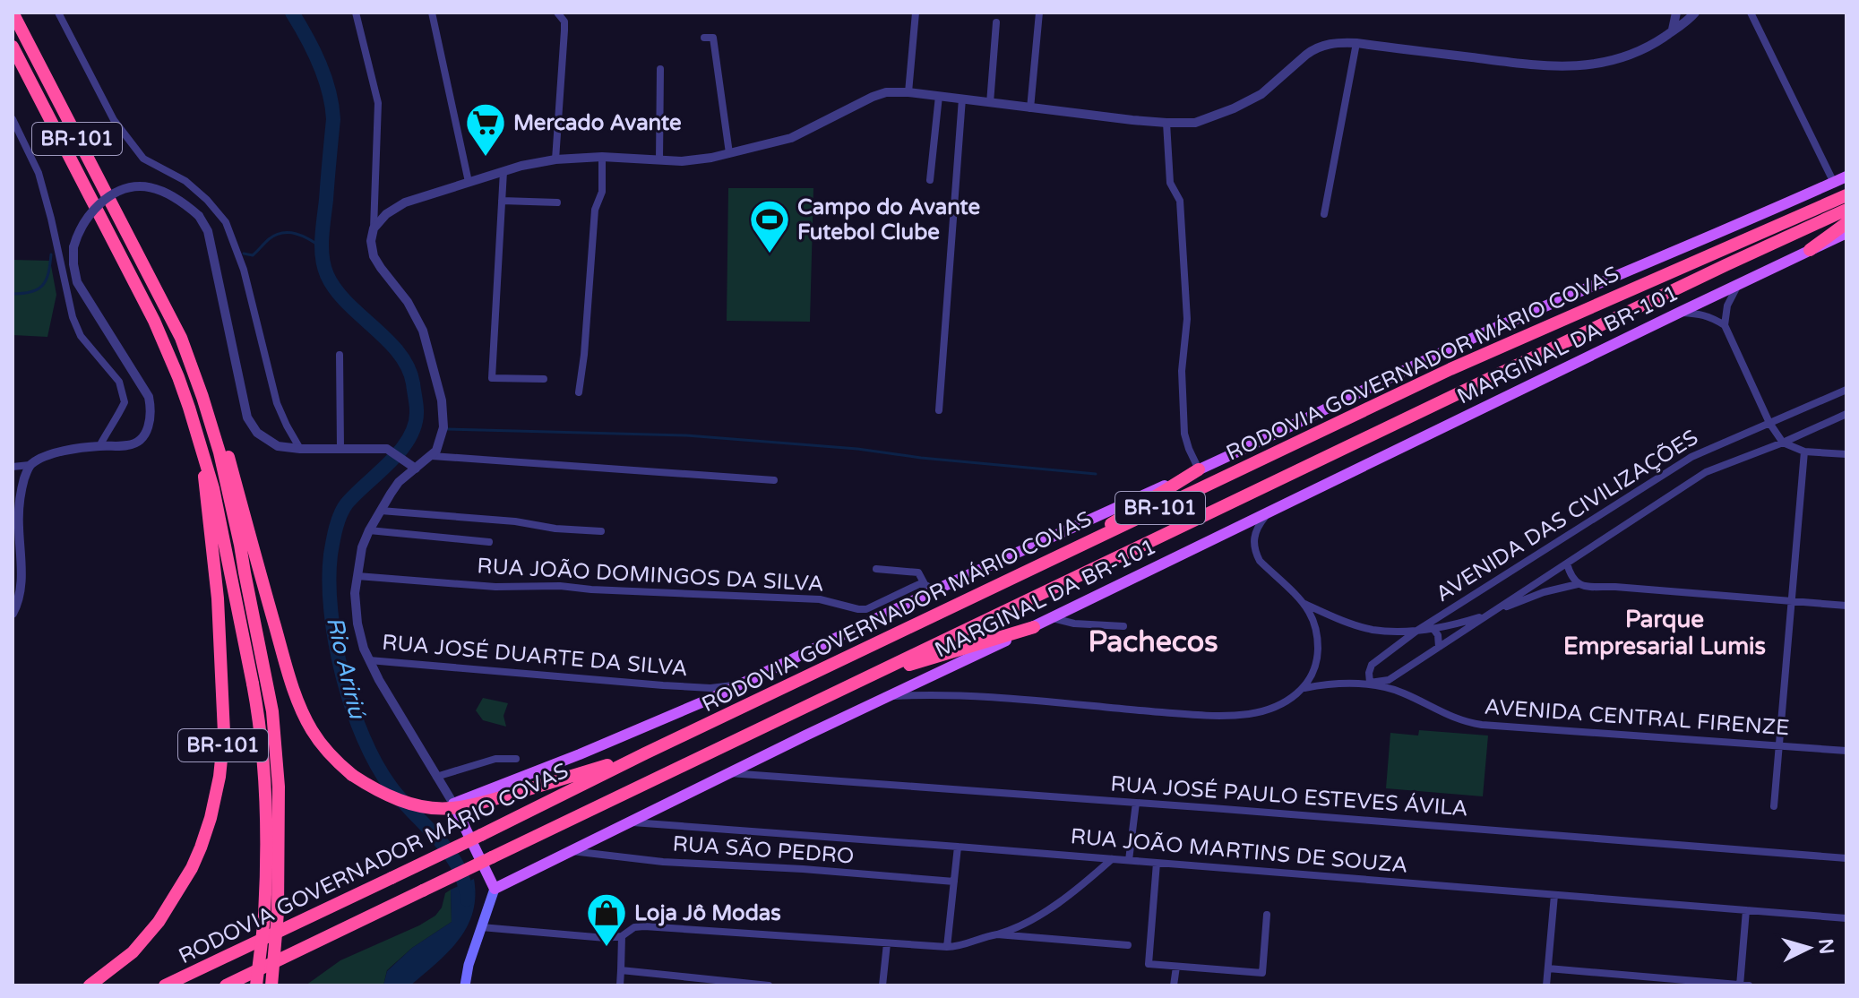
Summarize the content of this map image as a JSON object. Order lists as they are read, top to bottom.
{
  "streets": {
    "highway": ["BR-101", "RODOVIA GOVERNADOR MÁRIO COVAS"],
    "main road": ["MARGINAL DA BR-101"],
    "street": [
      "AVENIDA DAS CIVILIZAÇÕES",
      "RUA JOÃO DOMINGOS DA SILVA",
      "RUA JOSÉ DUARTE DA SILVA",
      "AVENIDA CENTRAL FIRENZE",
      "RUA JOSÉ PAULO ESTEVES ÁVILA",
      "RUA SÃO PEDRO",
      "RUA JOÃO MARTINS DE SOUZA"
    ]
  },
  "crossings": [
    ["BR-101", "RODOVIA GOVERNADOR MÁRIO COVAS"],
    ["MARGINAL DA BR-101", "RUA JOÃO DOMINGOS DA SILVA"],
    ["MARGINAL DA BR-101", "RUA JOSÉ DUARTE DA SILVA"],
    ["MARGINAL DA BR-101", "RUA JOSÉ PAULO ESTEVES ÁVILA"],
    ["MARGINAL DA BR-101", "RUA SÃO PEDRO"],
    ["MARGINAL DA BR-101", "RUA JOÃO MARTINS DE SOUZA"],
    ["AVENIDA DAS CIVILIZAÇÕES", "AVENIDA CENTRAL FIRENZE"]
  ],
  "districts": ["Parque Empresarial Lumis", "Pachecos"],
  "water": ["Rio Aririú"],
  "places": {
    "supermarket": ["Mercado Avante"],
    "sports": ["Campo do Avante Futebol Clube"],
    "shop": ["Loja Jô Modas"]
  },
  "north": "right"
}
